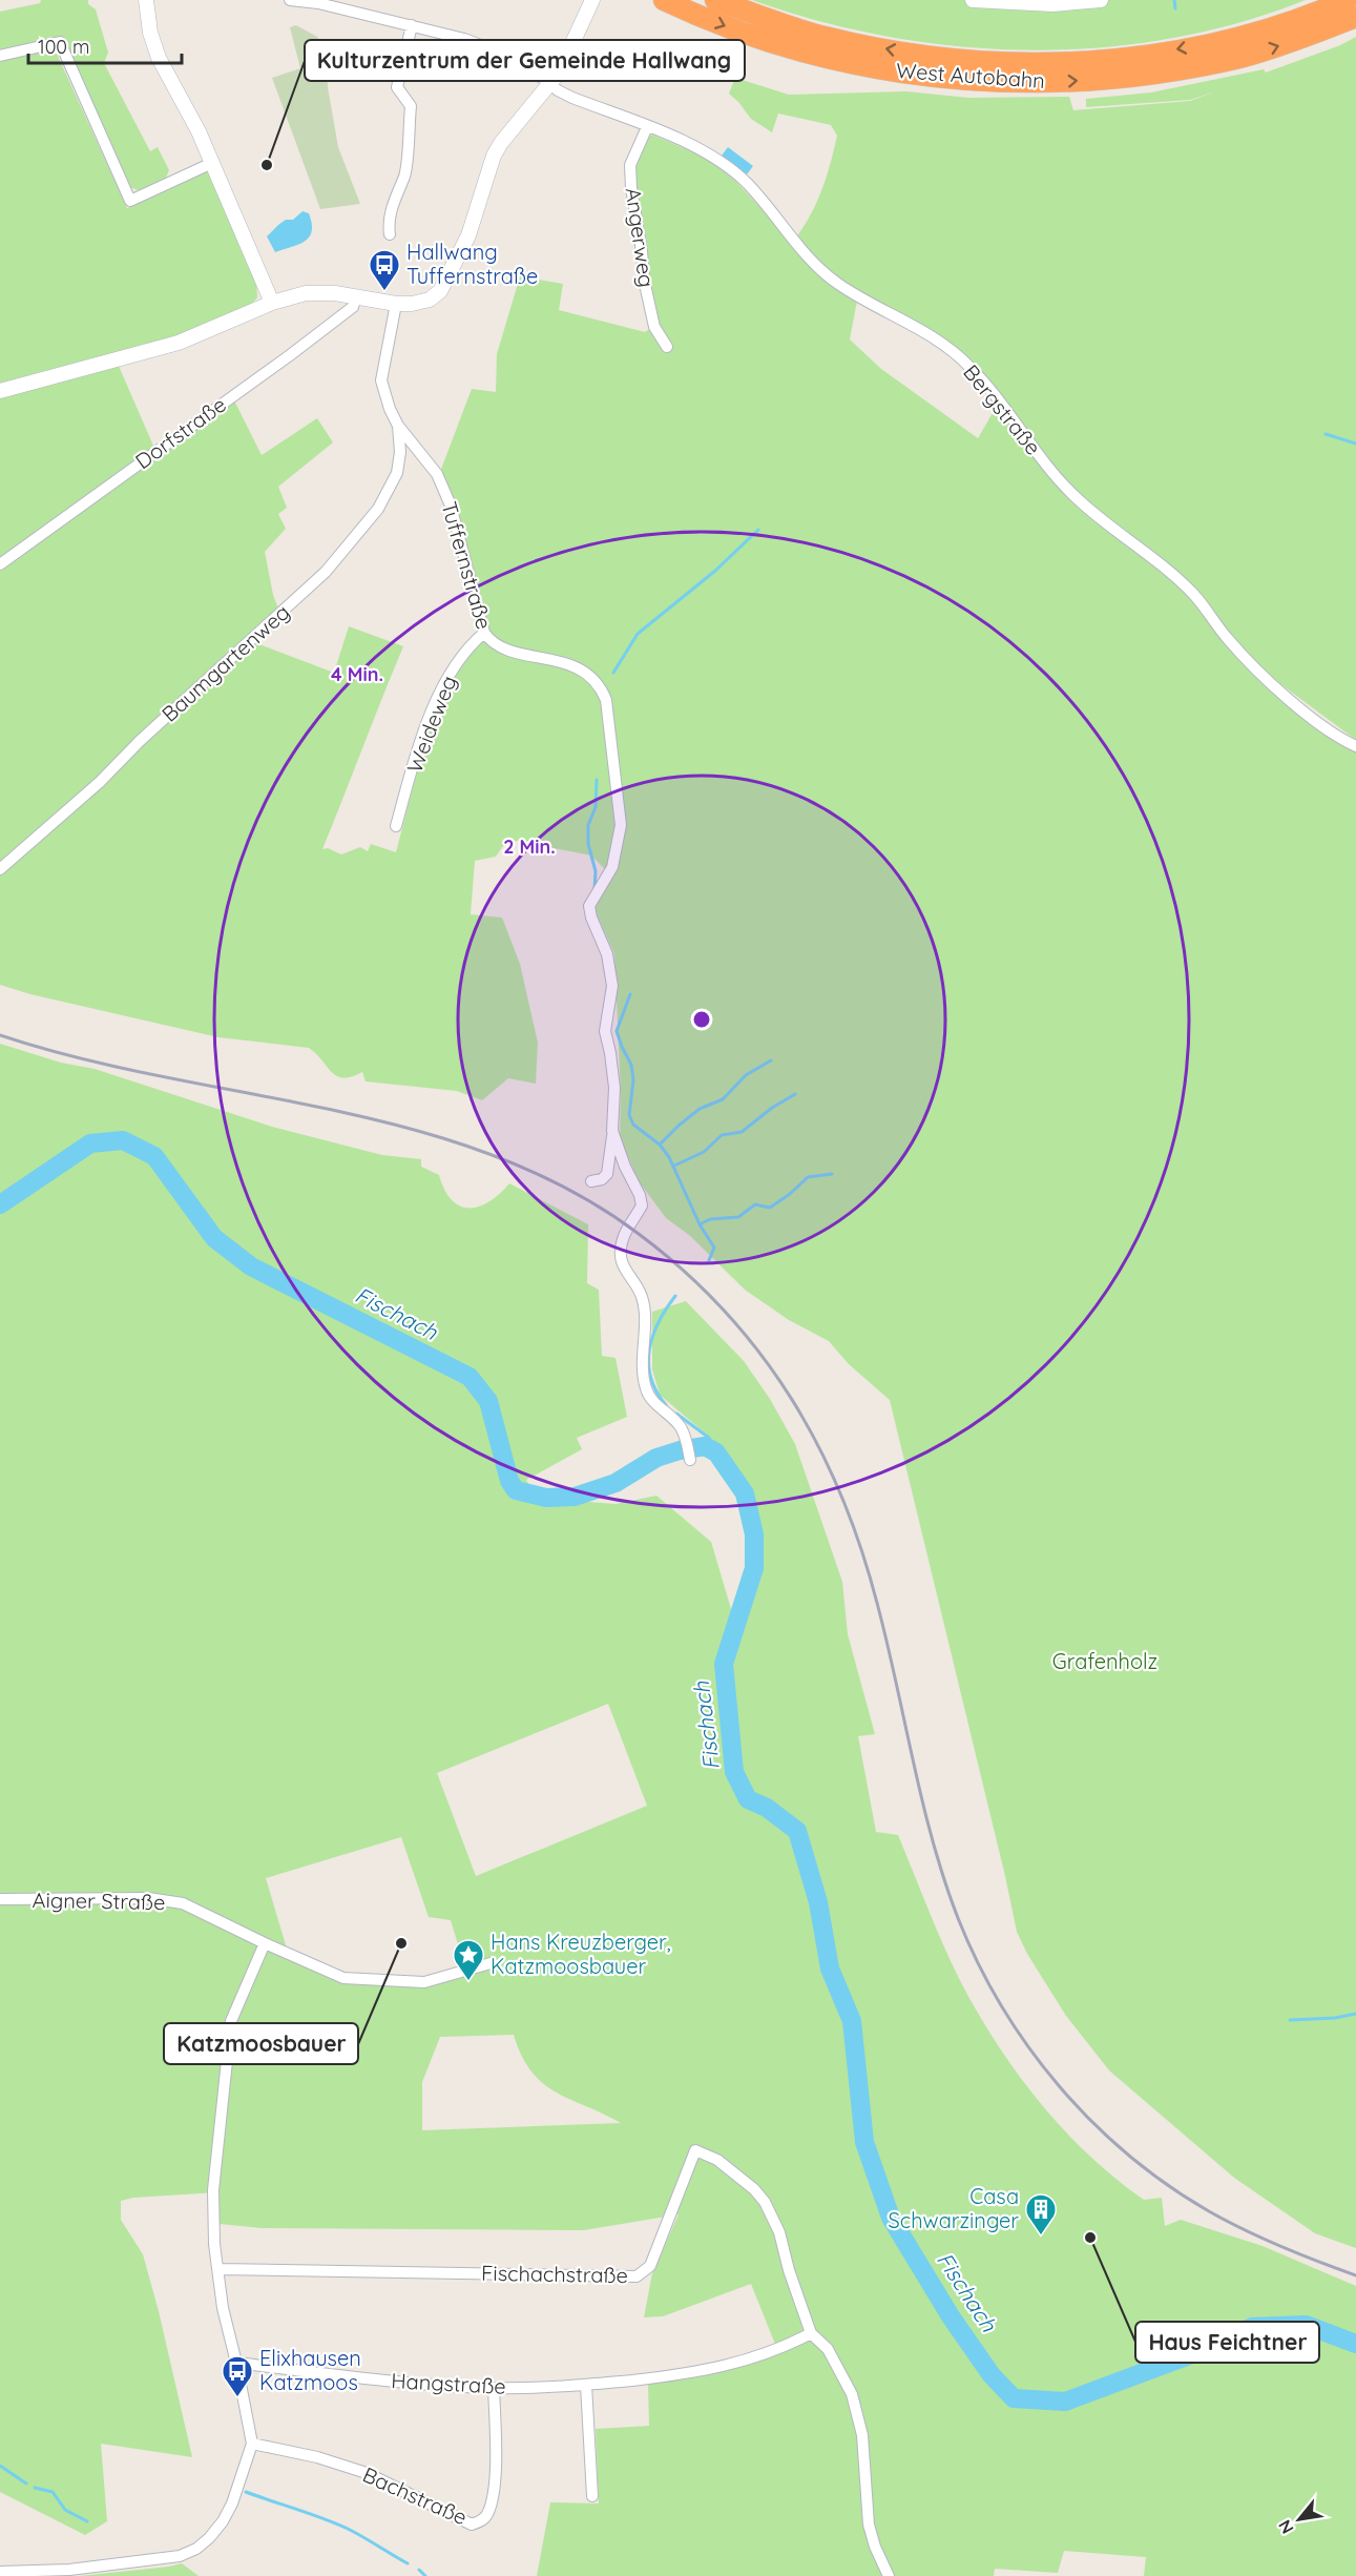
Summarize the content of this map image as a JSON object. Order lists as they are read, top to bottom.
{
  "streets": {
    "highway": ["West Autobahn"],
    "street": [
      "Angerweg",
      "Bergstraße",
      "Dorfstraße",
      "Tuffernstraße",
      "Baumgartenweg",
      "Weideweg",
      "Aigner Straße",
      "Fischachstraße",
      "Hangstraße",
      "Bachstraße"
    ]
  },
  "crossings": [
    ["Angerweg", "Bergstraße"],
    ["Tuffernstraße", "Baumgartenweg"],
    ["Tuffernstraße", "Weideweg"],
    ["Fischachstraße", "Hangstraße"],
    ["Hangstraße", "Bachstraße"]
  ],
  "water": ["Fischach"],
  "parks": ["Grafenholz"],
  "places": {
    "other": ["Kulturzentrum der Gemeinde Hallwang", "Katzmoosbauer", "Haus Feichtner"],
    "bus stop": ["Hallwang Tuffernstraße", "Elixhausen Katzmoos"],
    "place": ["Hans Kreuzberger, Katzmoosbauer"],
    "building": ["Casa Schwarzinger"]
  },
  "scale_bar": "100 m",
  "north": "bottom left",
  "rings": ["4 Min.", "2 Min."]
}
